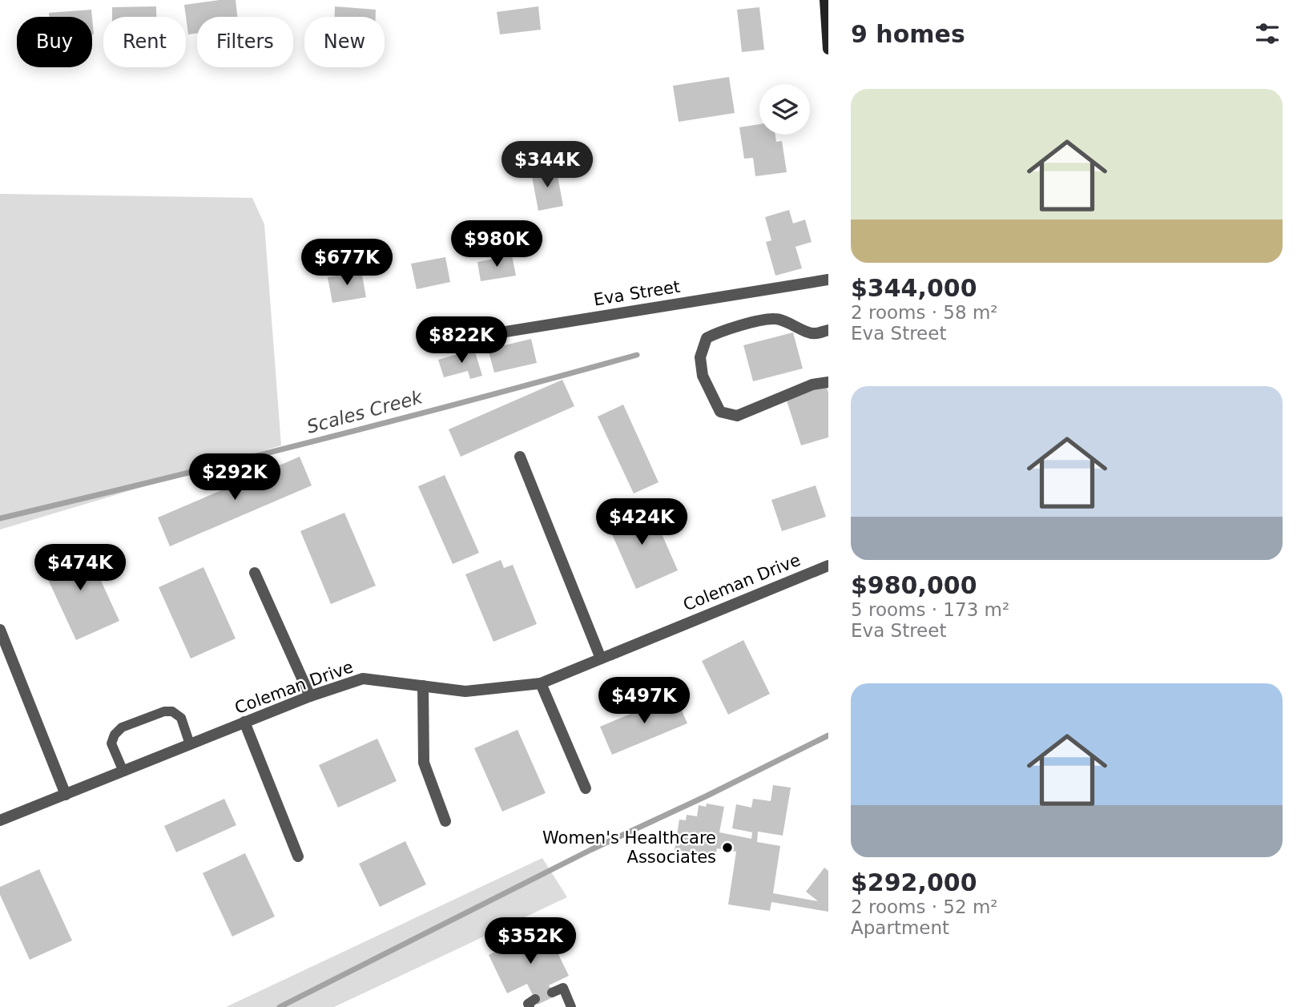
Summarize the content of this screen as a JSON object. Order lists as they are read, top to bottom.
{
  "streets": {
    "street": ["Eva Street", "Coleman Drive"]
  },
  "water": ["Scales Creek"],
  "places": ["Women's Healthcare Associates"],
  "page": {
    "heading": "9 homes",
    "chip": [
      "Buy",
      "Rent",
      "Filters",
      "New"
    ],
    "list": [
      {
        "name": "$344,000",
        "note": "2 rooms · 58 m² · Eva Street"
      },
      {
        "name": "$980,000",
        "note": "5 rooms · 173 m² · Eva Street"
      },
      {
        "name": "$292,000",
        "note": "2 rooms · 52 m² · Apartment"
      }
    ],
    "price": [
      "$344K",
      "$980K",
      "$677K",
      "$822K",
      "$292K",
      "$424K",
      "$474K",
      "$497K",
      "$352K"
    ]
  }
}
